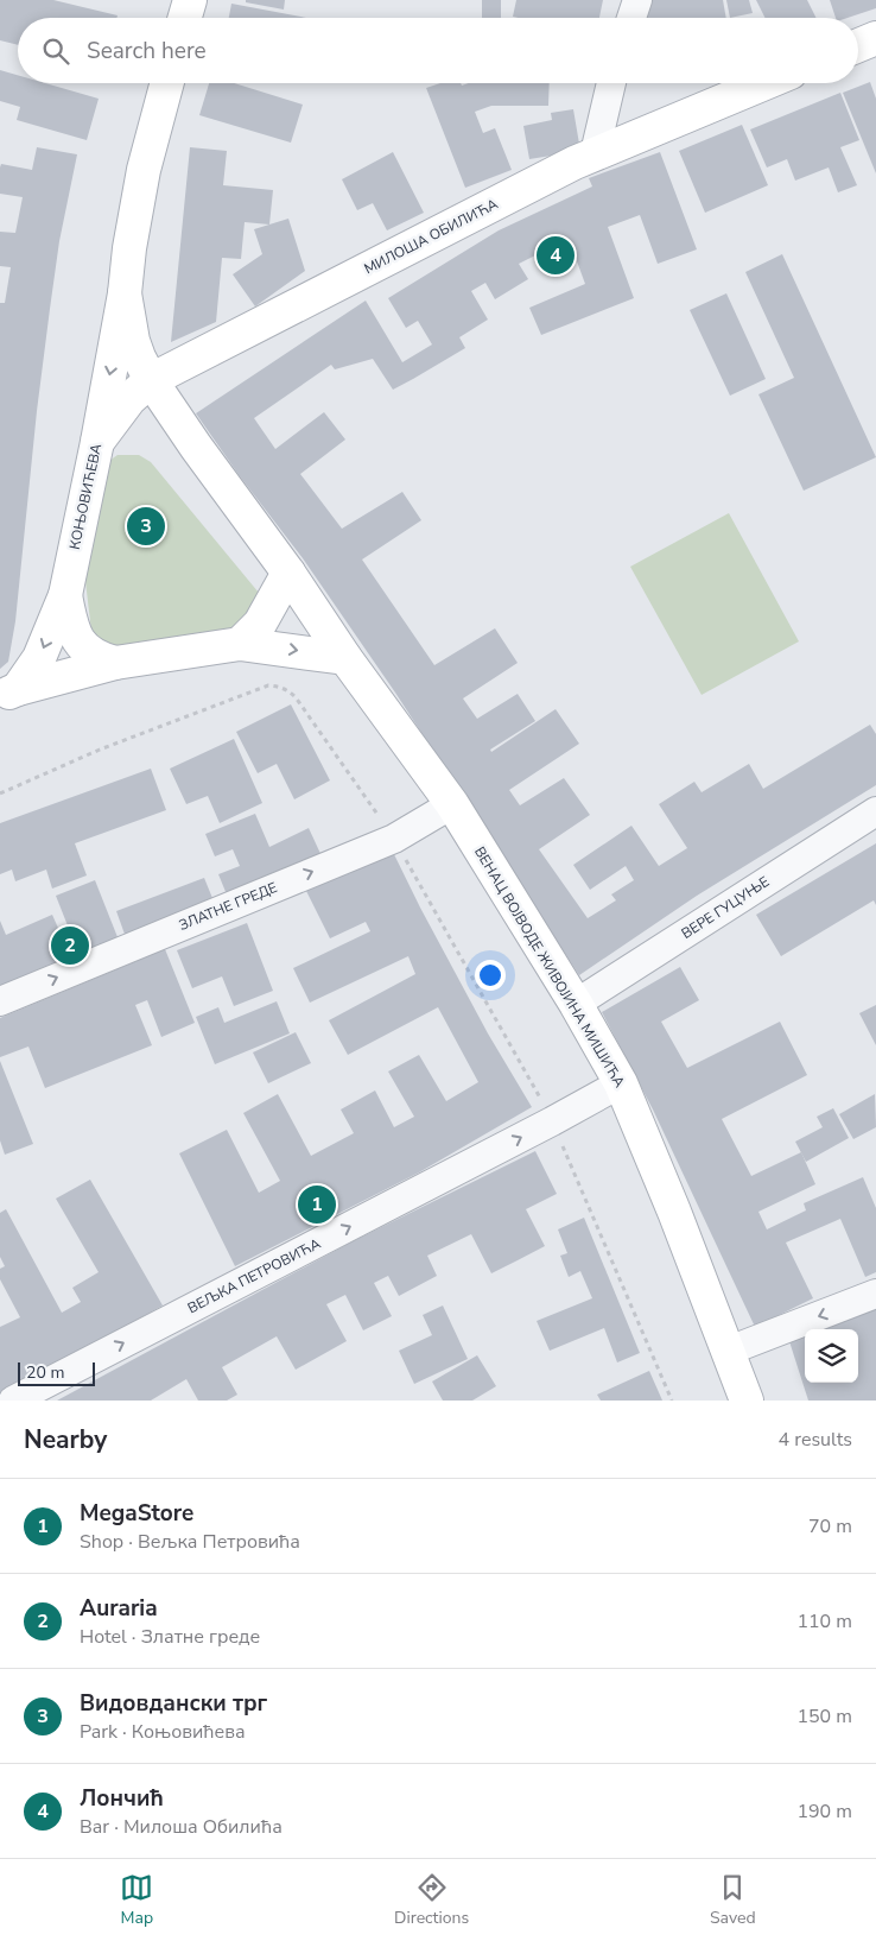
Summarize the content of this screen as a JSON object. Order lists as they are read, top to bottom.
{
  "streets": {
    "main road": ["МИЛОША ОБИЛИЋА", "КОЊОВИЋЕВА", "ВЕНАЦ ВОЈВОДЕ ЖИВОЈИНА МИШИЋА"],
    "street": ["ЗЛАТНЕ ГРЕДЕ", "ВЕРЕ ГУЦУЊЕ", "ВЕЉКА ПЕТРОВИЋА"]
  },
  "crossings": [
    ["МИЛОША ОБИЛИЋА", "КОЊОВИЋЕВА"],
    ["КОЊОВИЋЕВА", "ВЕНАЦ ВОЈВОДЕ ЖИВОЈИНА МИШИЋА"],
    ["ЗЛАТНЕ ГРЕДЕ", "ВЕНАЦ ВОЈВОДЕ ЖИВОЈИНА МИШИЋА"],
    ["ВЕРЕ ГУЦУЊЕ", "ВЕНАЦ ВОЈВОДЕ ЖИВОЈИНА МИШИЋА"],
    ["ВЕНАЦ ВОЈВОДЕ ЖИВОЈИНА МИШИЋА", "ВЕЉКА ПЕТРОВИЋА"]
  ],
  "one_way": ["ЗЛАТНЕ ГРЕДЕ", "ВЕЉКА ПЕТРОВИЋА"],
  "scale_bar": "20 m",
  "page": {
    "search": "Search here",
    "pins": [
      "4",
      "3",
      "2",
      "1"
    ],
    "scale": "20 m",
    "heading": ["Nearby", "4 results"],
    "list": [
      {
        "mark": "1",
        "name": "MegaStore",
        "note": "Shop · Вељка Петровића",
        "value": "70 m"
      },
      {
        "mark": "2",
        "name": "Auraria",
        "note": "Hotel · Златне греде",
        "value": "110 m"
      },
      {
        "mark": "3",
        "name": "Видовдански трг",
        "note": "Park · Коњовићева",
        "value": "150 m"
      },
      {
        "mark": "4",
        "name": "Лончић",
        "note": "Bar · Милоша Обилића",
        "value": "190 m"
      }
    ],
    "nav": ["Map", "Directions", "Saved"]
  }
}
